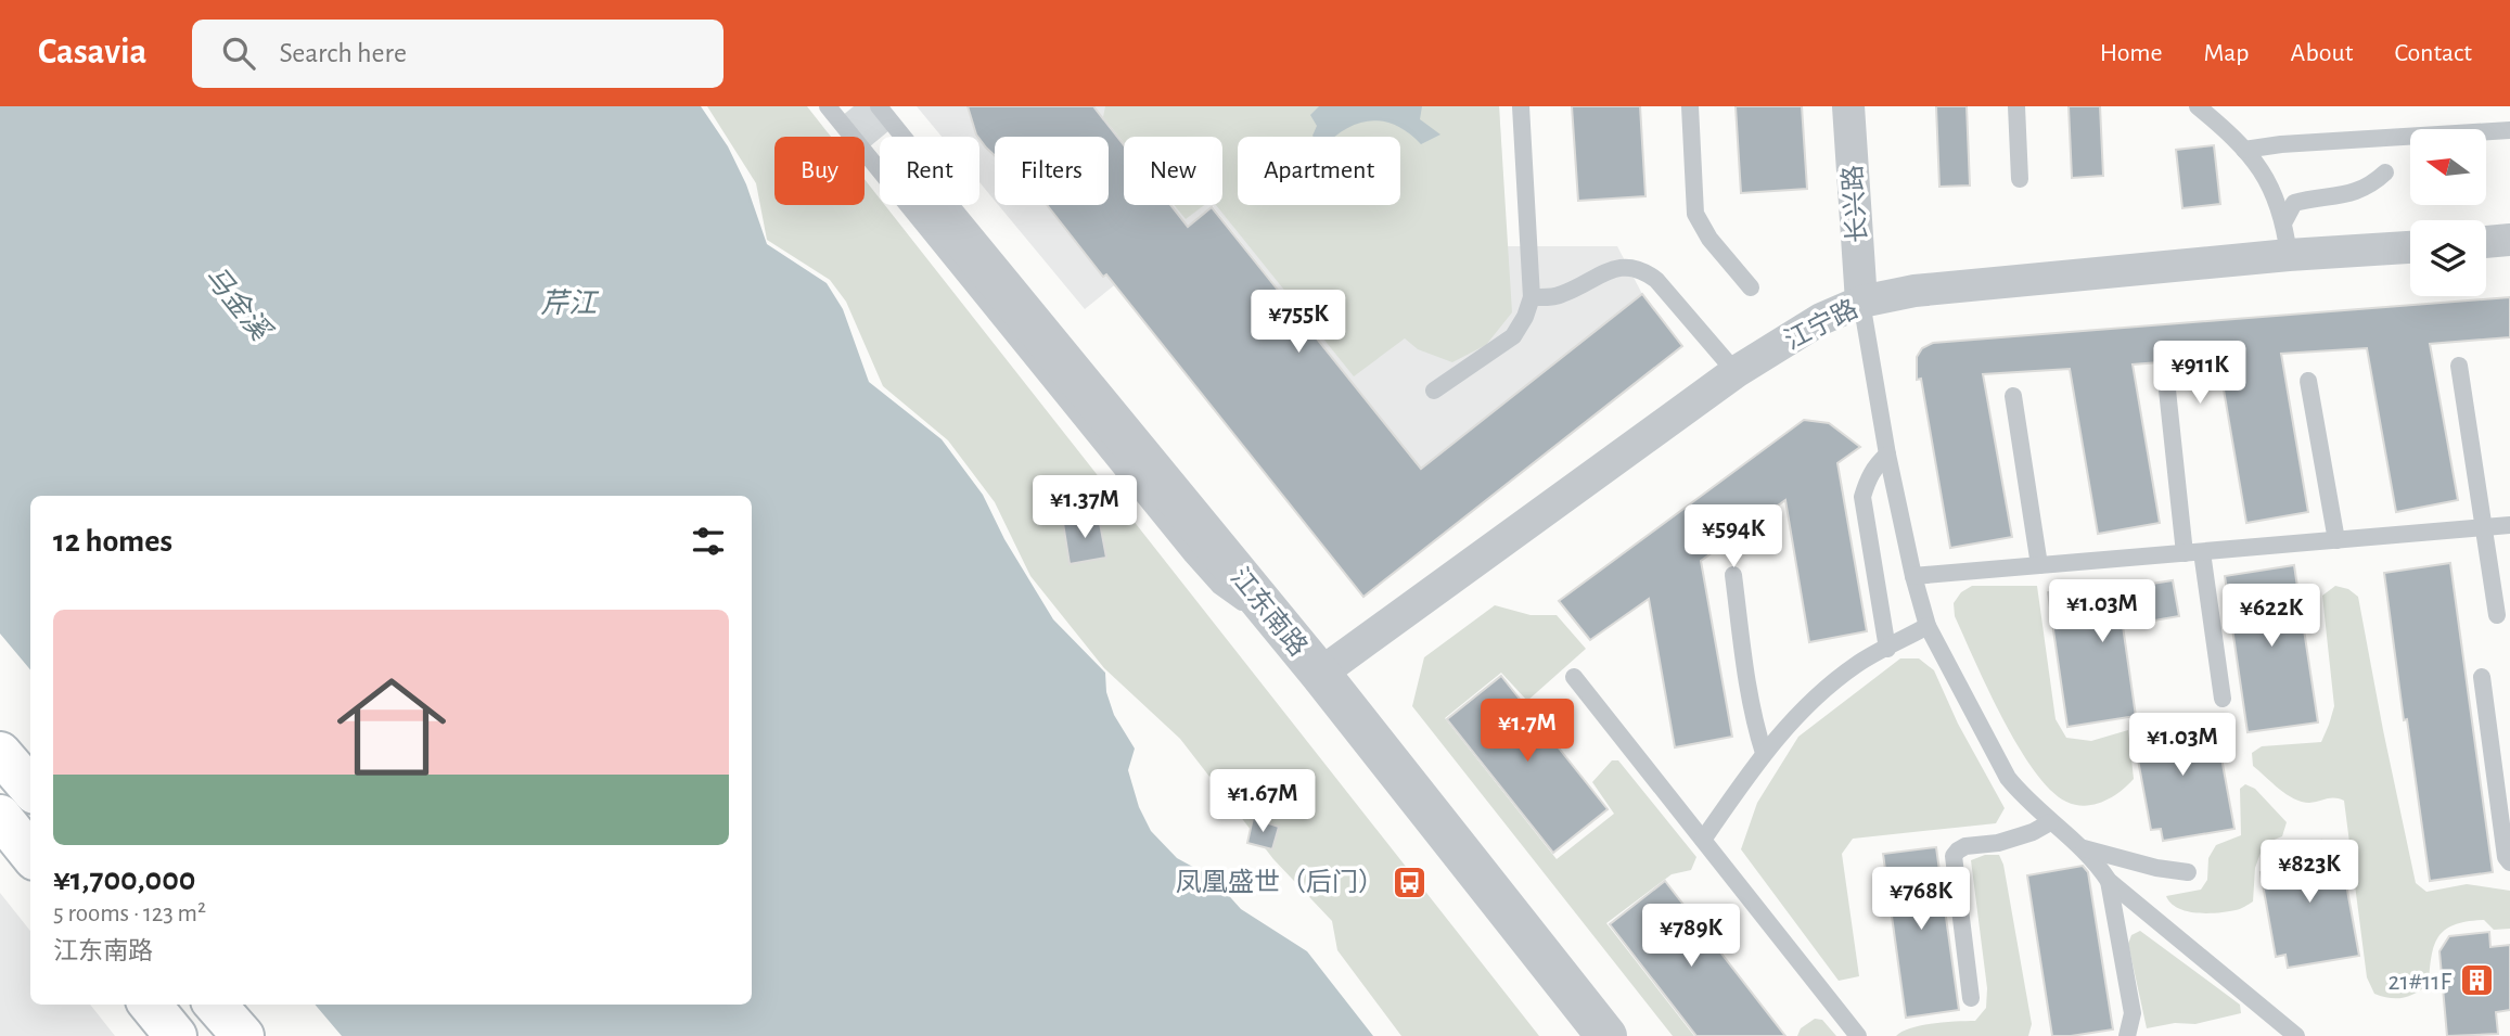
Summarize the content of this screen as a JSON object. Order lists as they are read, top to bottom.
{
  "streets": {
    "street": ["长兴路", "江宁路", "江东南路"]
  },
  "crossings": [
    ["长兴路", "江宁路"],
    ["江宁路", "江东南路"]
  ],
  "water": ["马金溪", "芹江"],
  "places": {
    "bus stop": ["凤凰盛世（后门）"],
    "building": ["21#11F"]
  },
  "north": "left",
  "page": {
    "header": "Casavia",
    "search": "Search here",
    "nav": [
      "Home",
      "Map",
      "About",
      "Contact"
    ],
    "chip": [
      "Buy",
      "Rent",
      "Filters",
      "New",
      "Apartment"
    ],
    "price": [
      "¥755K",
      "¥911K",
      "¥1.37M",
      "¥594K",
      "¥1.03M",
      "¥622K",
      "¥1.7M",
      "¥1.03M",
      "¥1.67M",
      "¥823K",
      "¥768K",
      "¥789K"
    ],
    "heading": "12 homes",
    "list": [
      {
        "name": "¥1,700,000",
        "note": "5 rooms · 123 m² · 江东南路"
      }
    ]
  }
}
